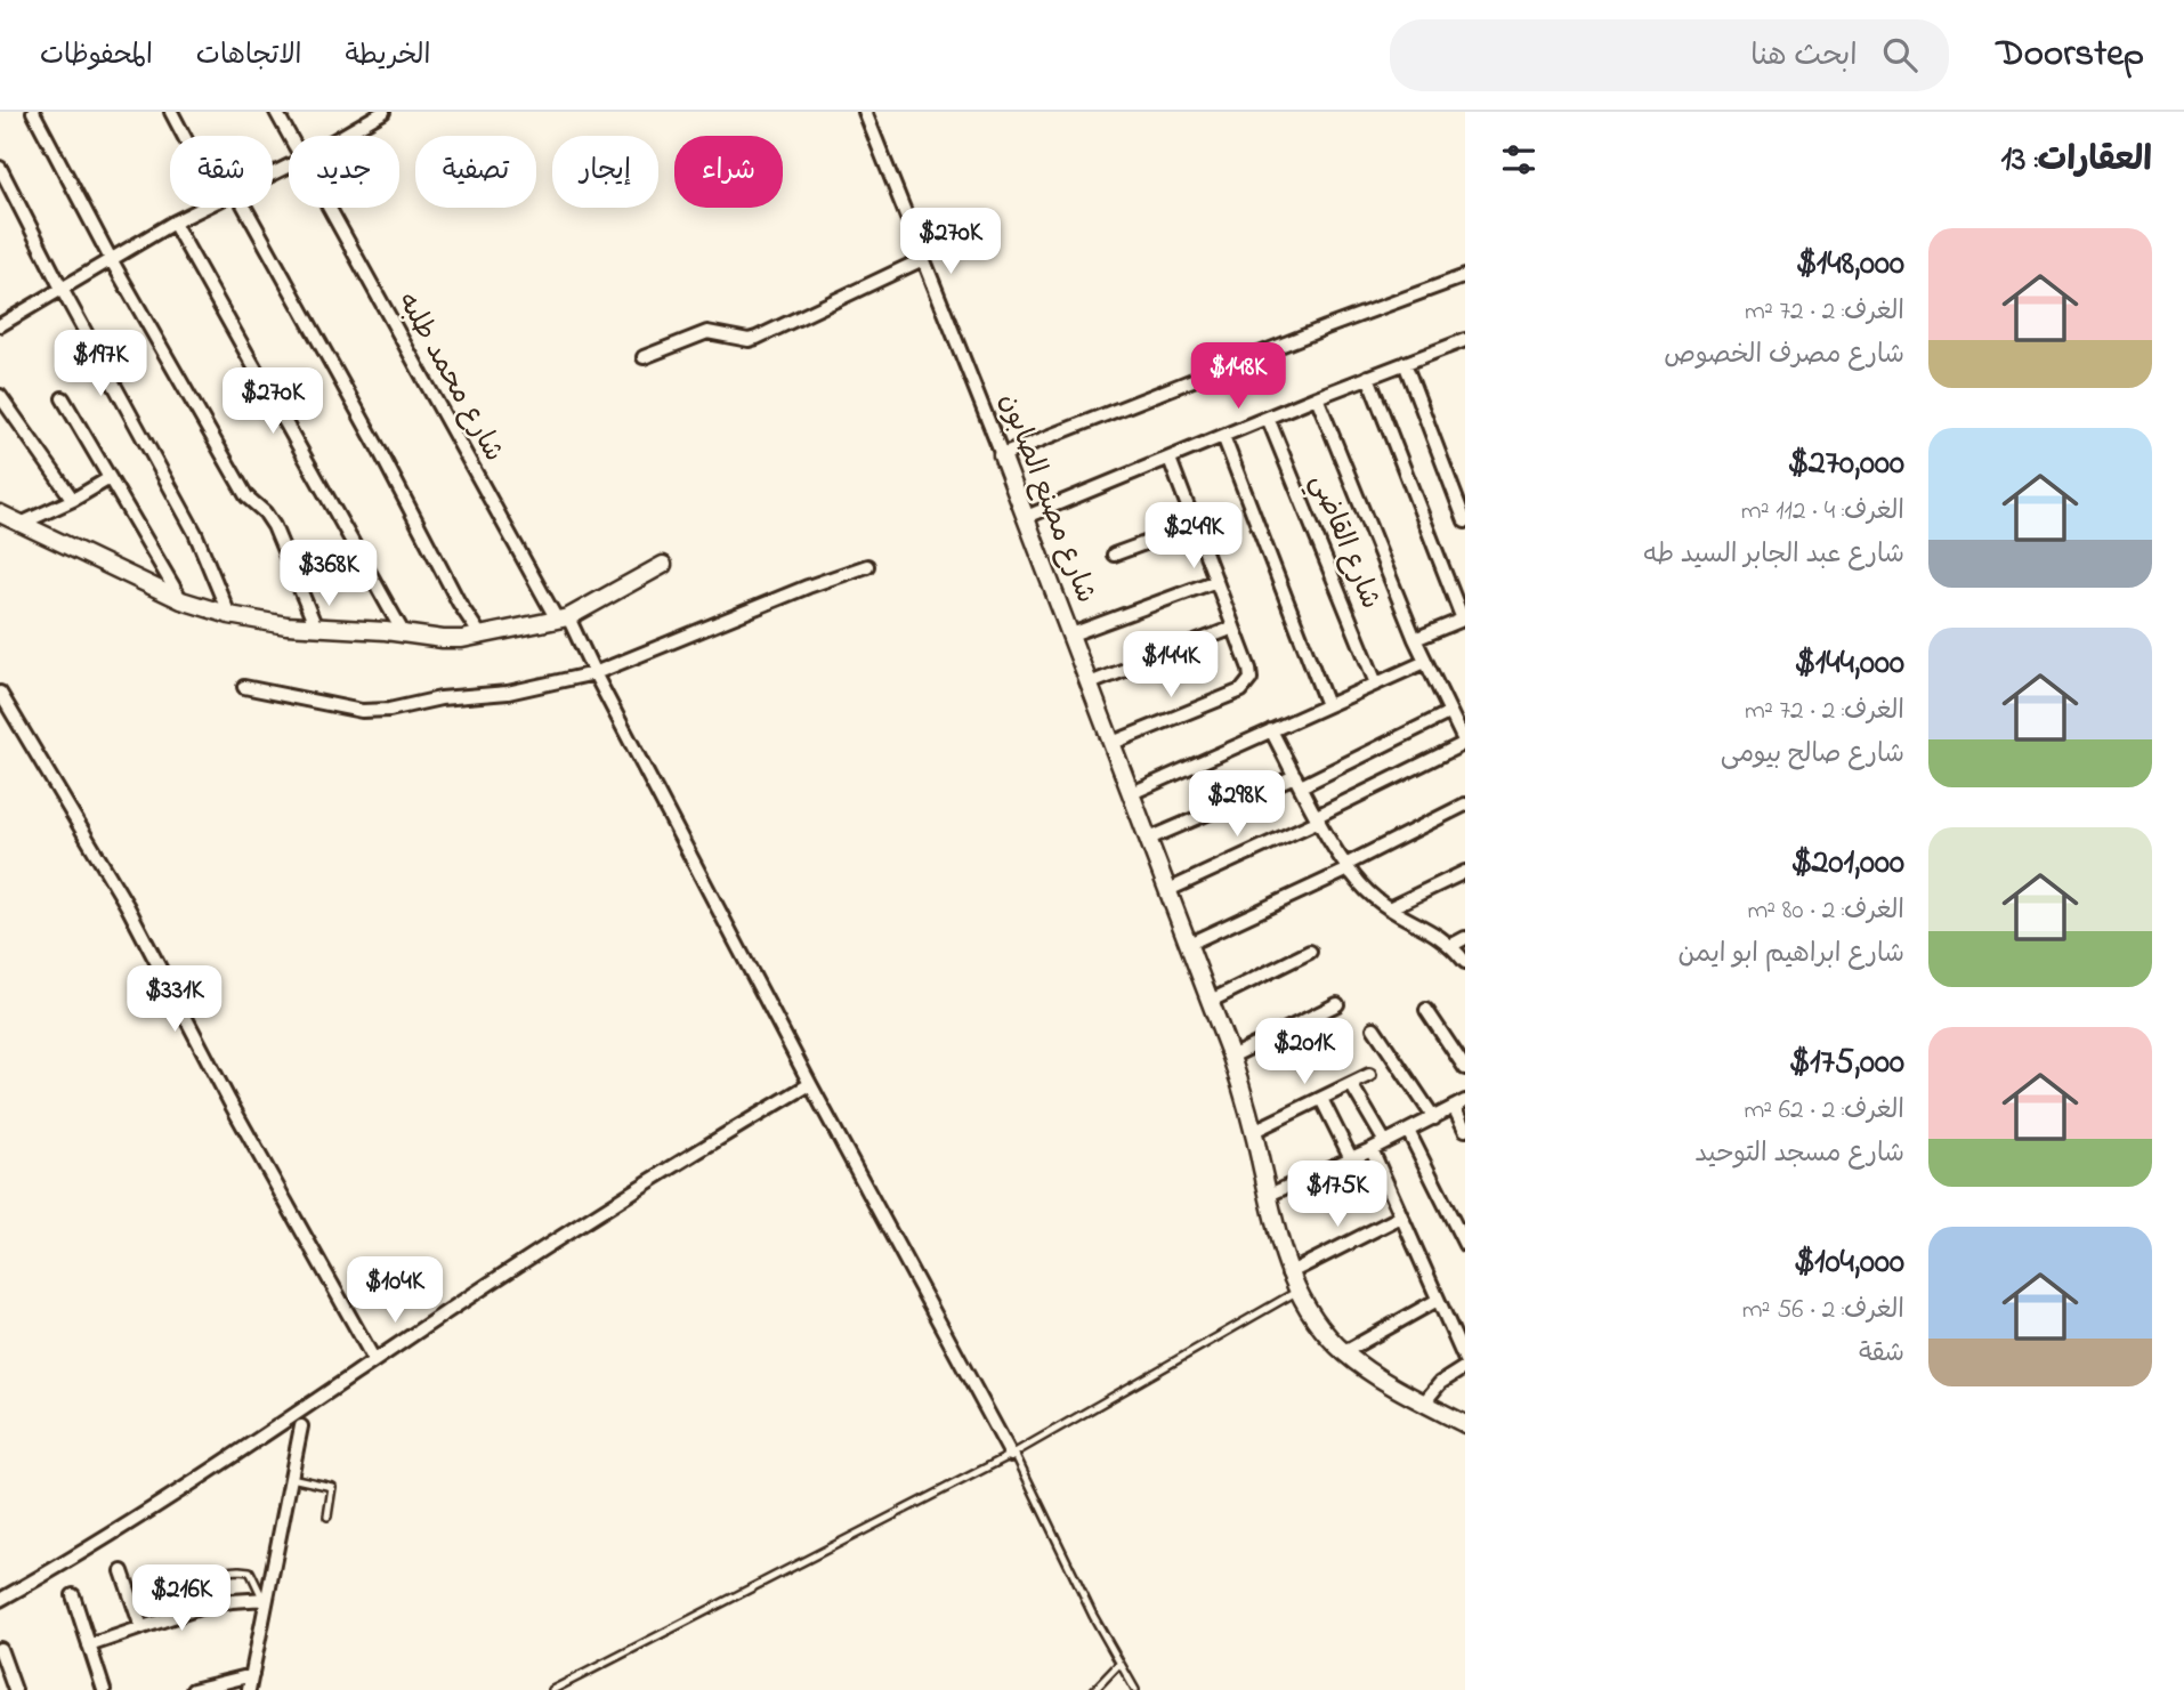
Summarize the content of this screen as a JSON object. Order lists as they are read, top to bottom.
{
  "streets": {
    "street": ["شارع محمد طلبه", "شارع مصنع الصابون", "شارع القاضي"]
  },
  "page": {
    "header": "Doorstep",
    "search": "ابحث هنا",
    "nav": ["الخريطة", "الاتجاهات", "المحفوظات"],
    "heading": "العقارات: 13",
    "chip": [
      "شراء",
      "إيجار",
      "تصفية",
      "جديد",
      "شقة"
    ],
    "list": [
      {
        "name": "$148,000",
        "note": "الغرف: 2 · 72 m² · شارع مصرف الخصوص"
      },
      {
        "name": "$270,000",
        "note": "الغرف: 4 · 112 m² · شارع عبد الجابر السيد طه"
      },
      {
        "name": "$144,000",
        "note": "الغرف: 2 · 72 m² · شارع صالح بيومى"
      },
      {
        "name": "$201,000",
        "note": "الغرف: 2 · 80 m² · شارع ابراهيم ابو ايمن"
      },
      {
        "name": "$175,000",
        "note": "الغرف: 2 · 62 m² · شارع مسجد التوحيد"
      },
      {
        "name": "$104,000",
        "note": "الغرف: 2 · 56 m² · شقة"
      }
    ],
    "price": [
      "$270K",
      "$197K",
      "$148K",
      "$270K",
      "$249K",
      "$368K",
      "$144K",
      "$298K",
      "$331K",
      "$201K",
      "$175K",
      "$104K",
      "$216K"
    ]
  }
}
